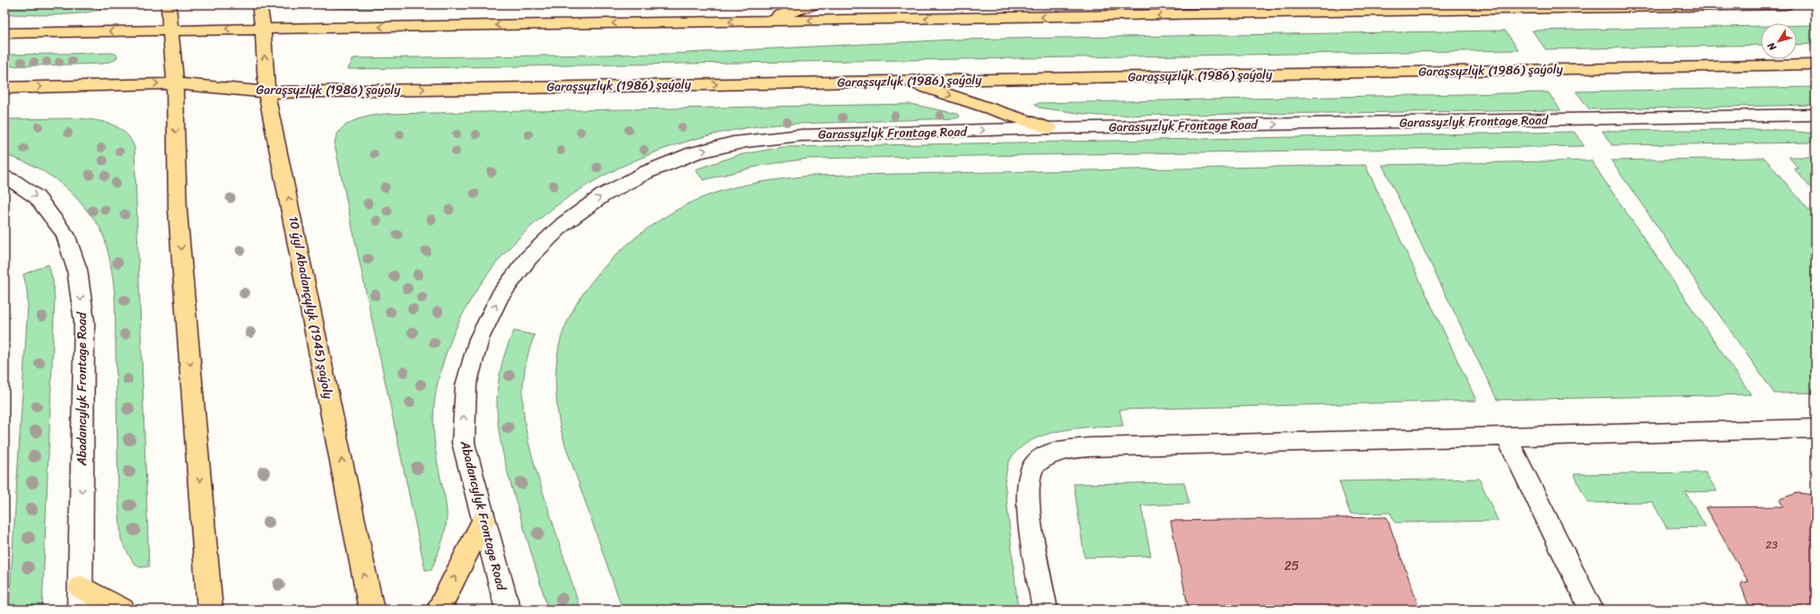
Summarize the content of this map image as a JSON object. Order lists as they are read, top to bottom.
{
  "streets": {
    "main road": ["Garaşsyzlyk (1986) şaýoly", "10 ýyl Abadançylyk (1945) şaýoly"],
    "street": ["Garassyzlyk Frontage Road", "Abadancylyk Frontage Road"]
  },
  "crossings": [
    ["Garaşsyzlyk (1986) şaýoly", "10 ýyl Abadançylyk (1945) şaýoly"],
    ["Garassyzlyk Frontage Road", "Abadancylyk Frontage Road"]
  ],
  "one_way": ["Garassyzlyk Frontage Road"],
  "house_numbers": ["23", "25"],
  "north": "bottom left"
}
